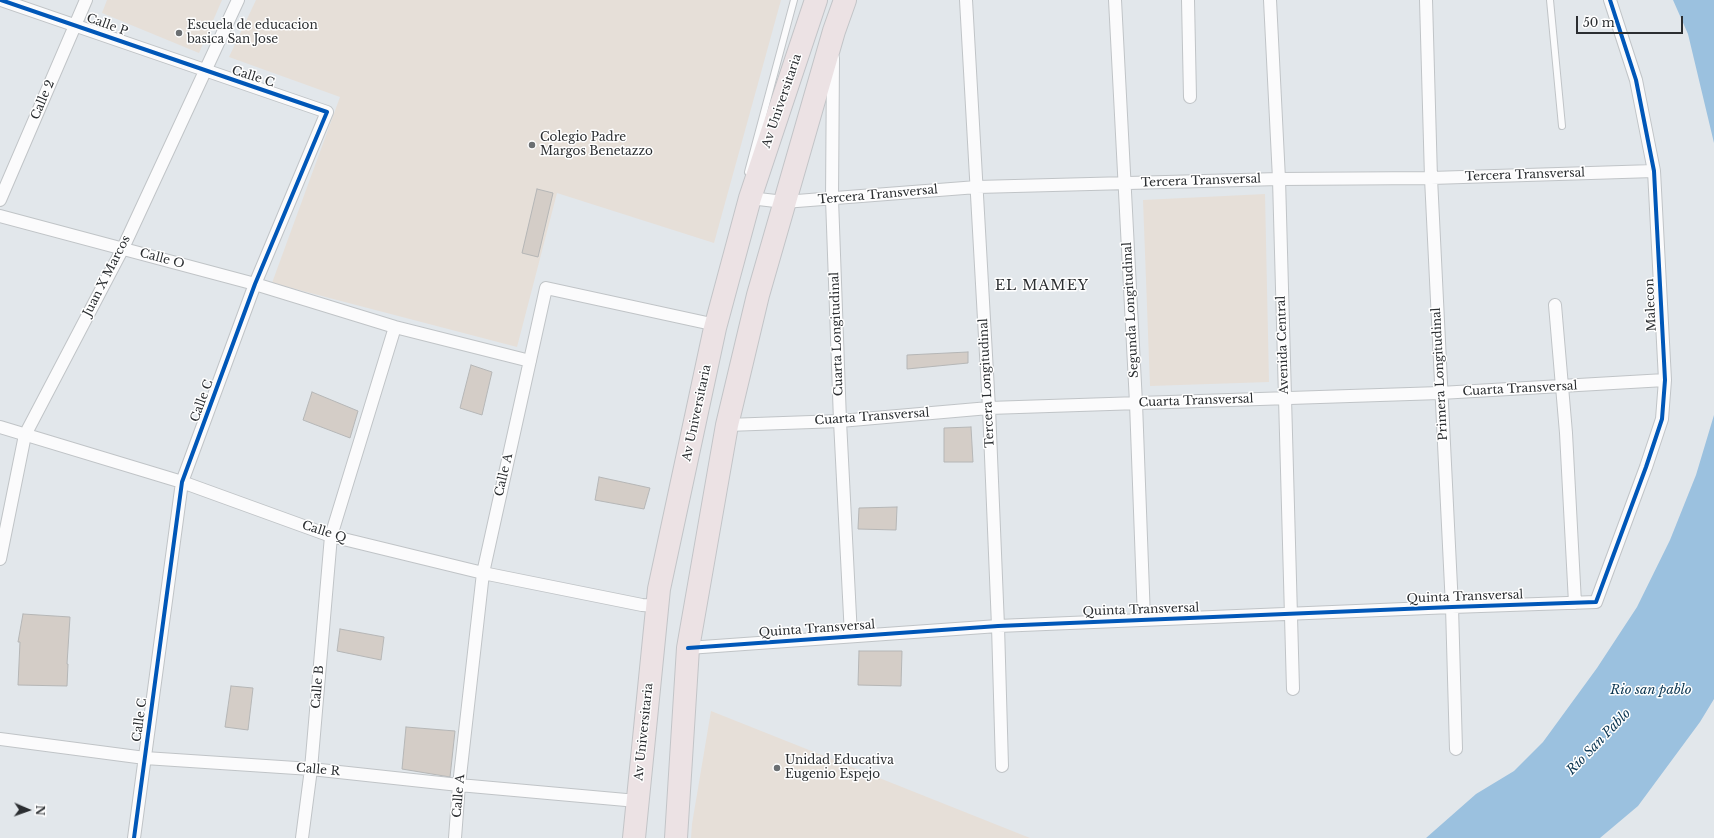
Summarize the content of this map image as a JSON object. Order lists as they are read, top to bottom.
{
  "streets": {
    "highway": ["Av Universitaria"],
    "street": [
      "Calle P",
      "Calle C",
      "Calle 2",
      "Tercera Transversal",
      "Calle O",
      "Juan X Marcos",
      "Malecon",
      "Segunda Longitudinal",
      "Cuarta Longitudinal",
      "Avenida Central",
      "Primera Longitudinal",
      "Tercera Longitudinal",
      "Cuarta Transversal",
      "Calle A",
      "Calle Q",
      "Quinta Transversal",
      "Calle B",
      "Calle R"
    ]
  },
  "crossings": [
    ["Calle P", "Calle C"],
    ["Calle P", "Calle 2"],
    ["Calle P", "Juan X Marcos"],
    ["Calle C", "Calle O"],
    ["Calle C", "Juan X Marcos"],
    ["Calle C", "Calle Q"],
    ["Calle C", "Calle R"],
    ["Av Universitaria", "Tercera Transversal"],
    ["Av Universitaria", "Calle A"],
    ["Av Universitaria", "Calle Q"],
    ["Av Universitaria", "Calle R"],
    ["Tercera Transversal", "Malecon"],
    ["Tercera Transversal", "Segunda Longitudinal"],
    ["Tercera Transversal", "Cuarta Longitudinal"],
    ["Tercera Transversal", "Avenida Central"],
    ["Tercera Transversal", "Primera Longitudinal"],
    ["Tercera Transversal", "Tercera Longitudinal"],
    ["Calle O", "Juan X Marcos"],
    ["Calle O", "Calle A"],
    ["Calle O", "Calle B"],
    ["Juan X Marcos", "Calle Q"],
    ["Malecon", "Cuarta Transversal"],
    ["Malecon", "Quinta Transversal"],
    ["Segunda Longitudinal", "Cuarta Transversal"],
    ["Segunda Longitudinal", "Quinta Transversal"],
    ["Cuarta Longitudinal", "Cuarta Transversal"],
    ["Cuarta Longitudinal", "Quinta Transversal"],
    ["Avenida Central", "Cuarta Transversal"],
    ["Avenida Central", "Quinta Transversal"],
    ["Primera Longitudinal", "Cuarta Transversal"],
    ["Primera Longitudinal", "Quinta Transversal"],
    ["Tercera Longitudinal", "Cuarta Transversal"],
    ["Tercera Longitudinal", "Quinta Transversal"],
    ["Calle A", "Calle Q"],
    ["Calle A", "Calle R"],
    ["Calle Q", "Calle B"],
    ["Calle B", "Calle R"]
  ],
  "districts": ["EL MAMEY"],
  "water": ["Rio san pablo", "Río San Pablo"],
  "places": ["Escuela de educacion basica San Jose", "Colegio Padre Margos Benetazzo", "Unidad Educativa Eugenio Espejo"],
  "scale_bar": "50 m",
  "north": "right"
}
